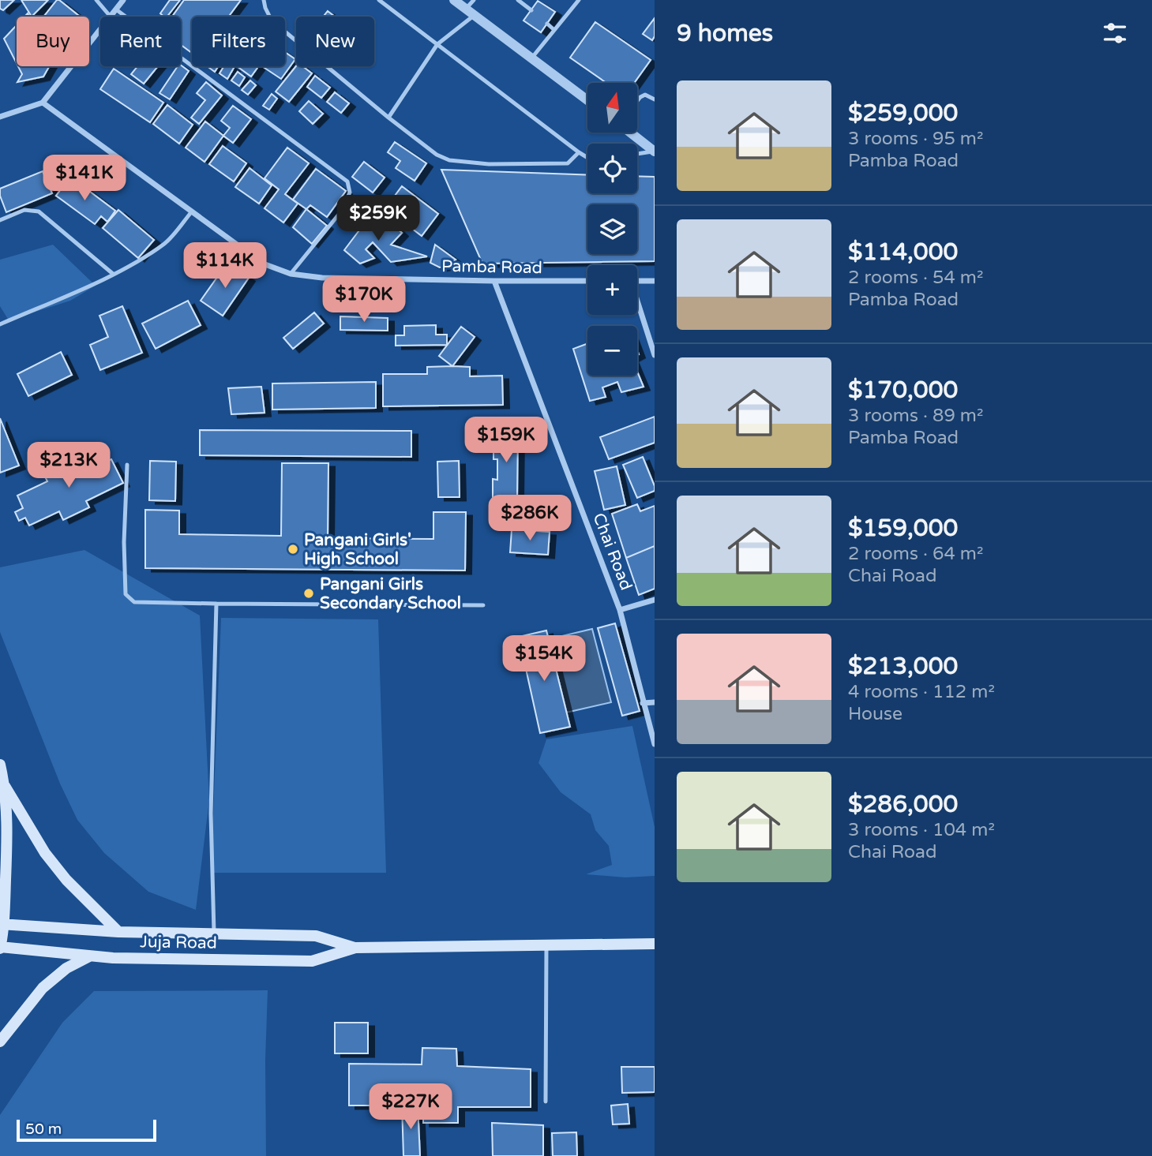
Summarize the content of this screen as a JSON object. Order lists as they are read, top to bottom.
{
  "streets": {
    "main road": ["Juja Road"],
    "street": ["Pamba Road", "Chai Road"]
  },
  "crossings": [
    ["Pamba Road", "Chai Road"]
  ],
  "places": ["Pangani Girls' High School", "Pangani Girls Secondary School"],
  "scale_bar": "50 m",
  "north": "top",
  "page": {
    "heading": "9 homes",
    "chip": [
      "Buy",
      "Rent",
      "Filters",
      "New"
    ],
    "list": [
      {
        "name": "$259,000",
        "note": "3 rooms · 95 m² · Pamba Road"
      },
      {
        "name": "$114,000",
        "note": "2 rooms · 54 m² · Pamba Road"
      },
      {
        "name": "$170,000",
        "note": "3 rooms · 89 m² · Pamba Road"
      },
      {
        "name": "$159,000",
        "note": "2 rooms · 64 m² · Chai Road"
      },
      {
        "name": "$213,000",
        "note": "4 rooms · 112 m² · House"
      },
      {
        "name": "$286,000",
        "note": "3 rooms · 104 m² · Chai Road"
      }
    ],
    "map_buttons": ["+", "−"],
    "price": [
      "$141K",
      "$259K",
      "$114K",
      "$170K",
      "$159K",
      "$213K",
      "$286K",
      "$154K",
      "$227K"
    ],
    "scale": "50 m"
  }
}
